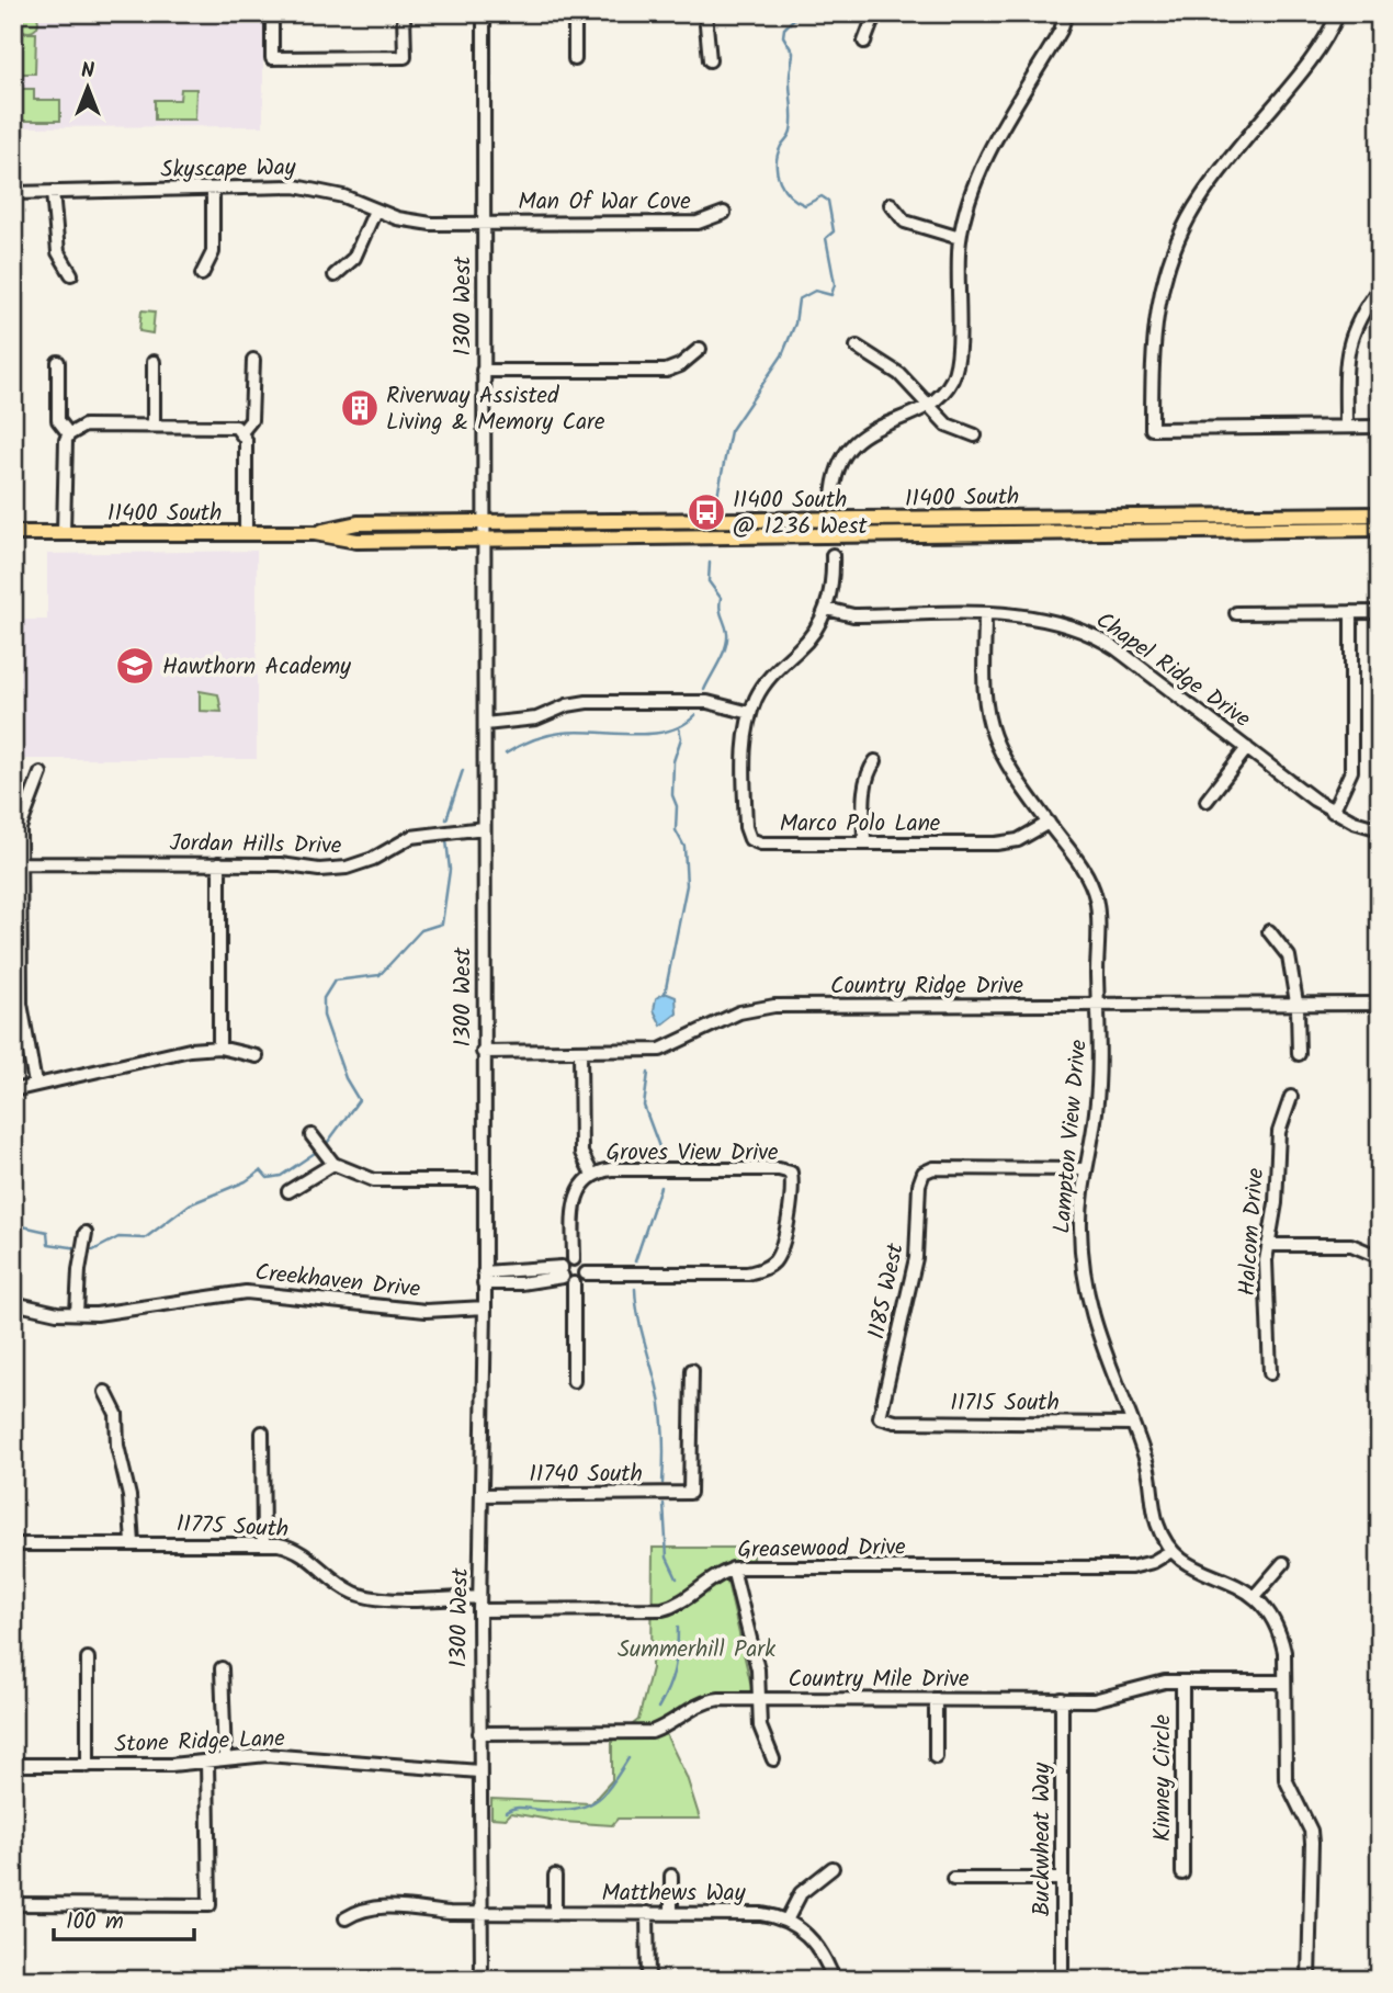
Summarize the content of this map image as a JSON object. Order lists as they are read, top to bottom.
{
  "streets": {
    "main road": ["11400 South"],
    "street": [
      "Skyscape Way",
      "Man Of War Cove",
      "1300 West",
      "Chapel Ridge Drive",
      "Marco Polo Lane",
      "Jordan Hills Drive",
      "Country Ridge Drive",
      "Lampton View Drive",
      "Groves View Drive",
      "Halcom Drive",
      "Creekhaven Drive",
      "1185 West",
      "11715 South",
      "11740 South",
      "11775 South",
      "Greasewood Drive",
      "Country Mile Drive",
      "Stone Ridge Lane",
      "Kinney Circle",
      "Buckwheat Way",
      "Matthews Way"
    ]
  },
  "crossings": [
    ["Skyscape Way", "Man Of War Cove"],
    ["Skyscape Way", "1300 West"],
    ["Man Of War Cove", "1300 West"],
    ["1300 West", "11400 South"],
    ["1300 West", "Jordan Hills Drive"],
    ["1300 West", "Country Ridge Drive"],
    ["1300 West", "Creekhaven Drive"],
    ["1300 West", "11740 South"],
    ["1300 West", "11775 South"],
    ["1300 West", "Greasewood Drive"],
    ["1300 West", "Country Mile Drive"],
    ["1300 West", "Stone Ridge Lane"],
    ["1300 West", "Matthews Way"],
    ["Chapel Ridge Drive", "Marco Polo Lane"],
    ["Chapel Ridge Drive", "Lampton View Drive"],
    ["Marco Polo Lane", "Lampton View Drive"],
    ["Country Ridge Drive", "Lampton View Drive"],
    ["Lampton View Drive", "1185 West"],
    ["Lampton View Drive", "11715 South"],
    ["Lampton View Drive", "Greasewood Drive"],
    ["Lampton View Drive", "Country Mile Drive"],
    ["1185 West", "11715 South"],
    ["11775 South", "Greasewood Drive"],
    ["Country Mile Drive", "Kinney Circle"],
    ["Country Mile Drive", "Buckwheat Way"]
  ],
  "parks": ["Summerhill Park"],
  "places": {
    "building": ["Riverway Assisted Living & Memory Care"],
    "bus stop": ["11400 South @ 1236 West"],
    "school or university": ["Hawthorn Academy"]
  },
  "scale_bar": "100 m",
  "north": "top"
}
